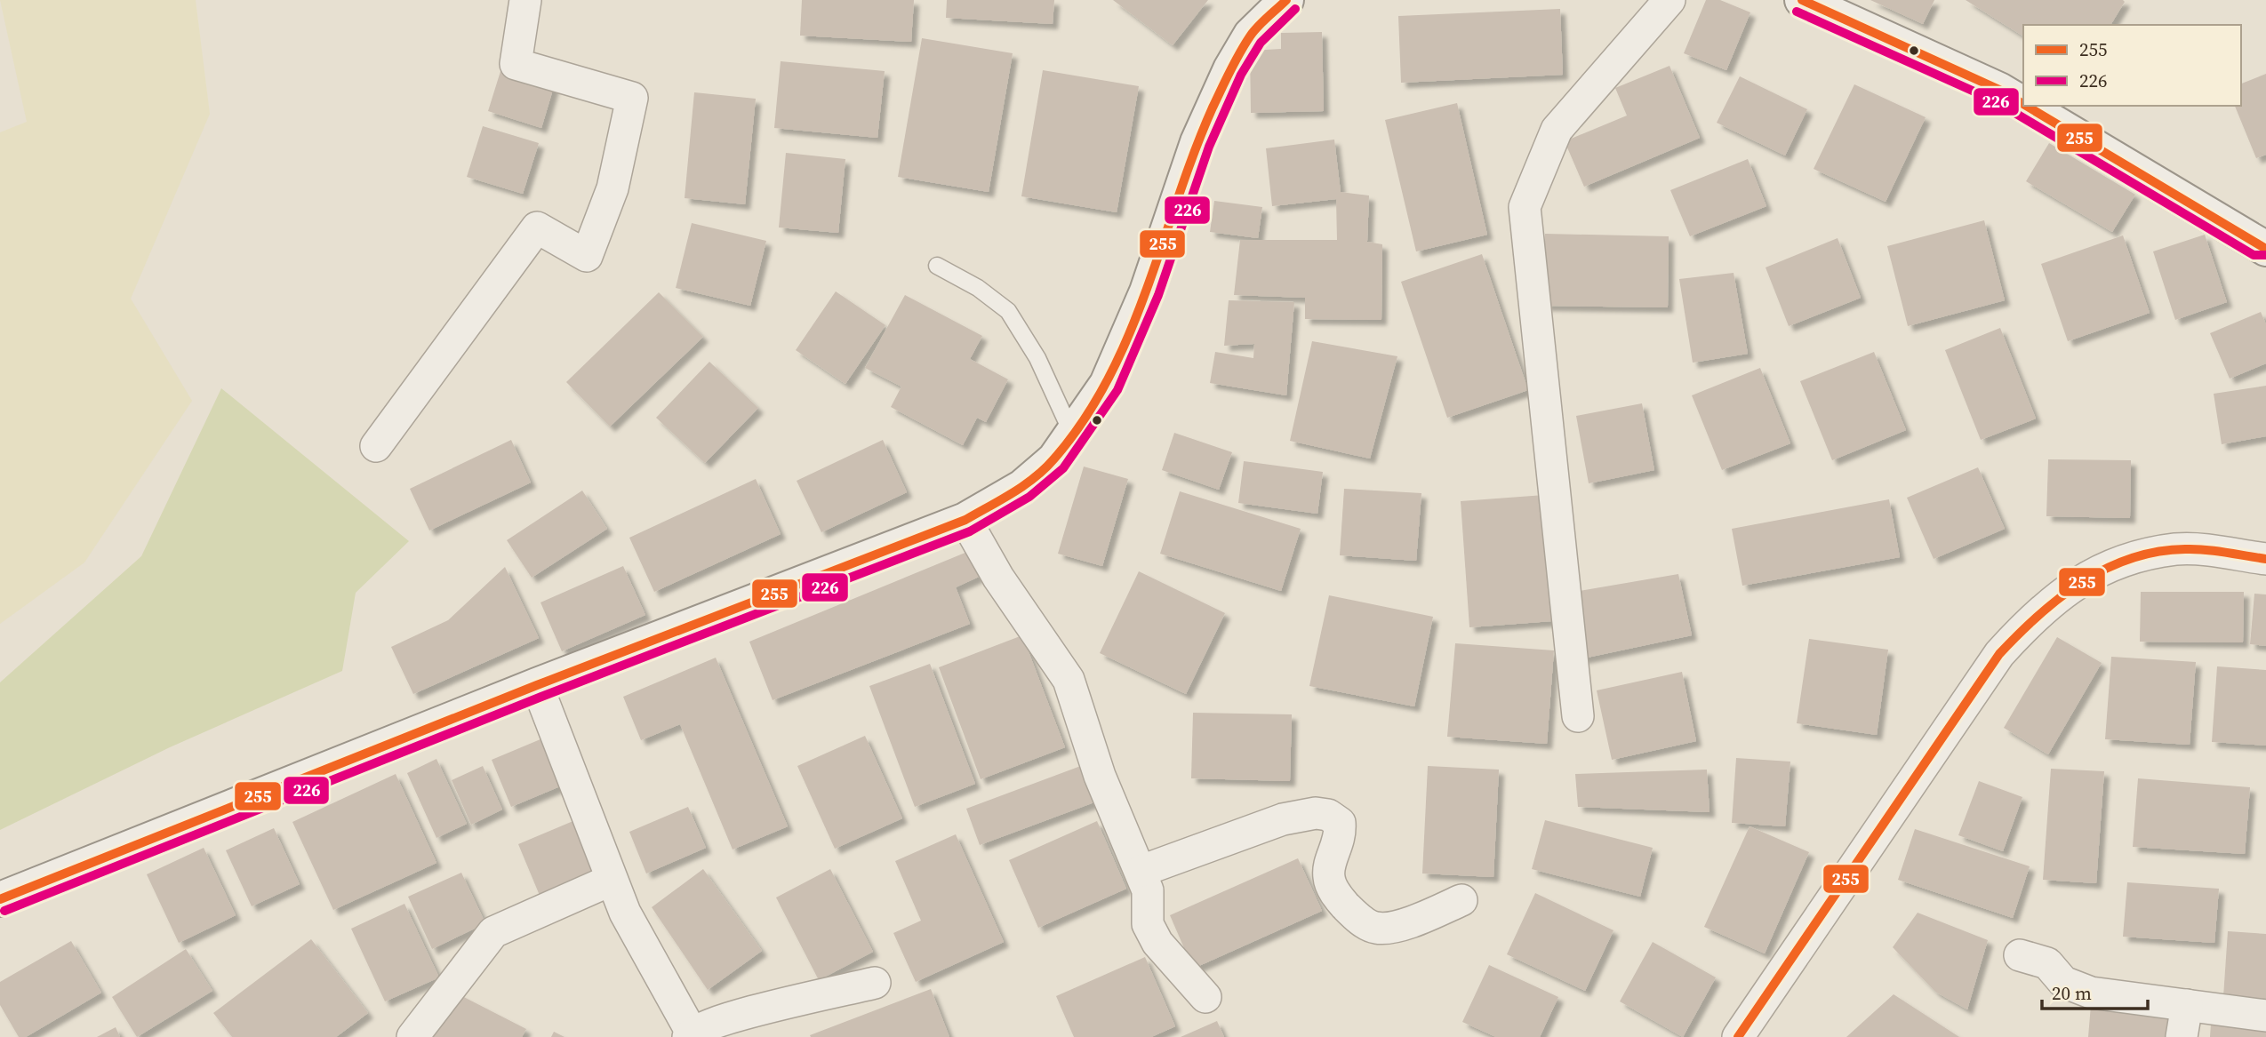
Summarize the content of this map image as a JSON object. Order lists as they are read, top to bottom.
{
  "lines": ["transit line 255", "transit line 226"],
  "legend": ["255", "226"],
  "scale_bar": "20 m"
}
